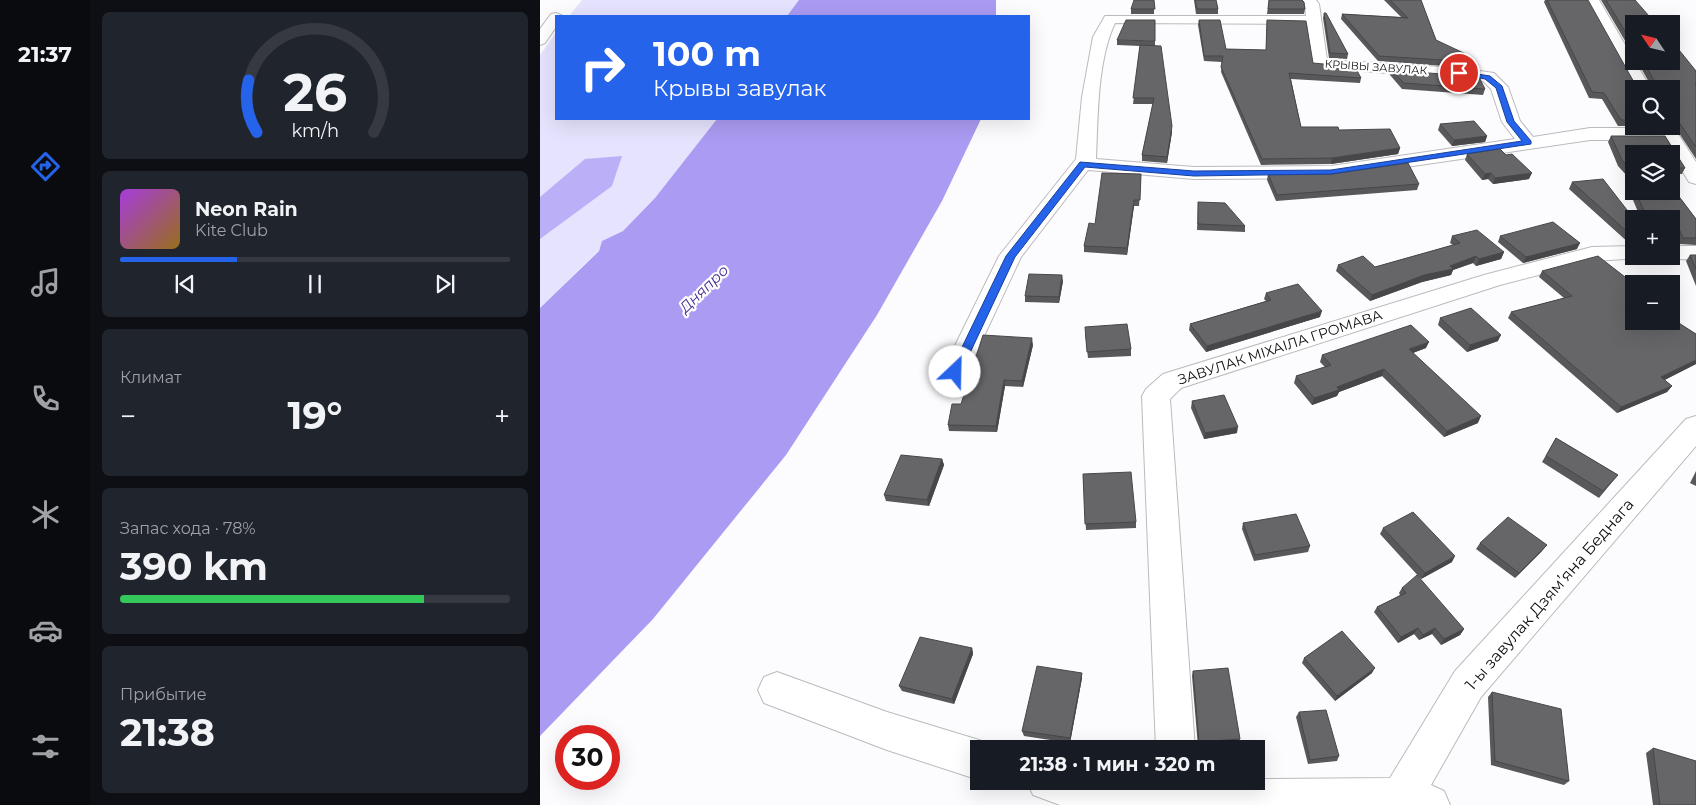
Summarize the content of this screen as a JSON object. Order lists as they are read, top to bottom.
{
  "streets": {
    "street": ["КРЫВЫ ЗАВУЛАК", "ЗАВУЛАК МІХАІЛА ГРОМАВА", "1-ы завулак Дзямʼяна Беднага"]
  },
  "water": ["Дняпро"],
  "north": "top left",
  "page": {
    "tabs": "21:37",
    "map_buttons": ["+", "−"],
    "turn": ["100 m", "Крывы завулак"],
    "song": ["Neon Rain", "Kite Club"],
    "tile": [
      "Климат",
      ["Запас хода · 78%", "390 km"],
      ["Прибытие", "21:38"]
    ],
    "heat": ["−", "19°", "+"],
    "limit": "30",
    "trip": "21:38 · 1 мин · 320 m",
    "gauge": ["26", "km/h"]
  }
}
